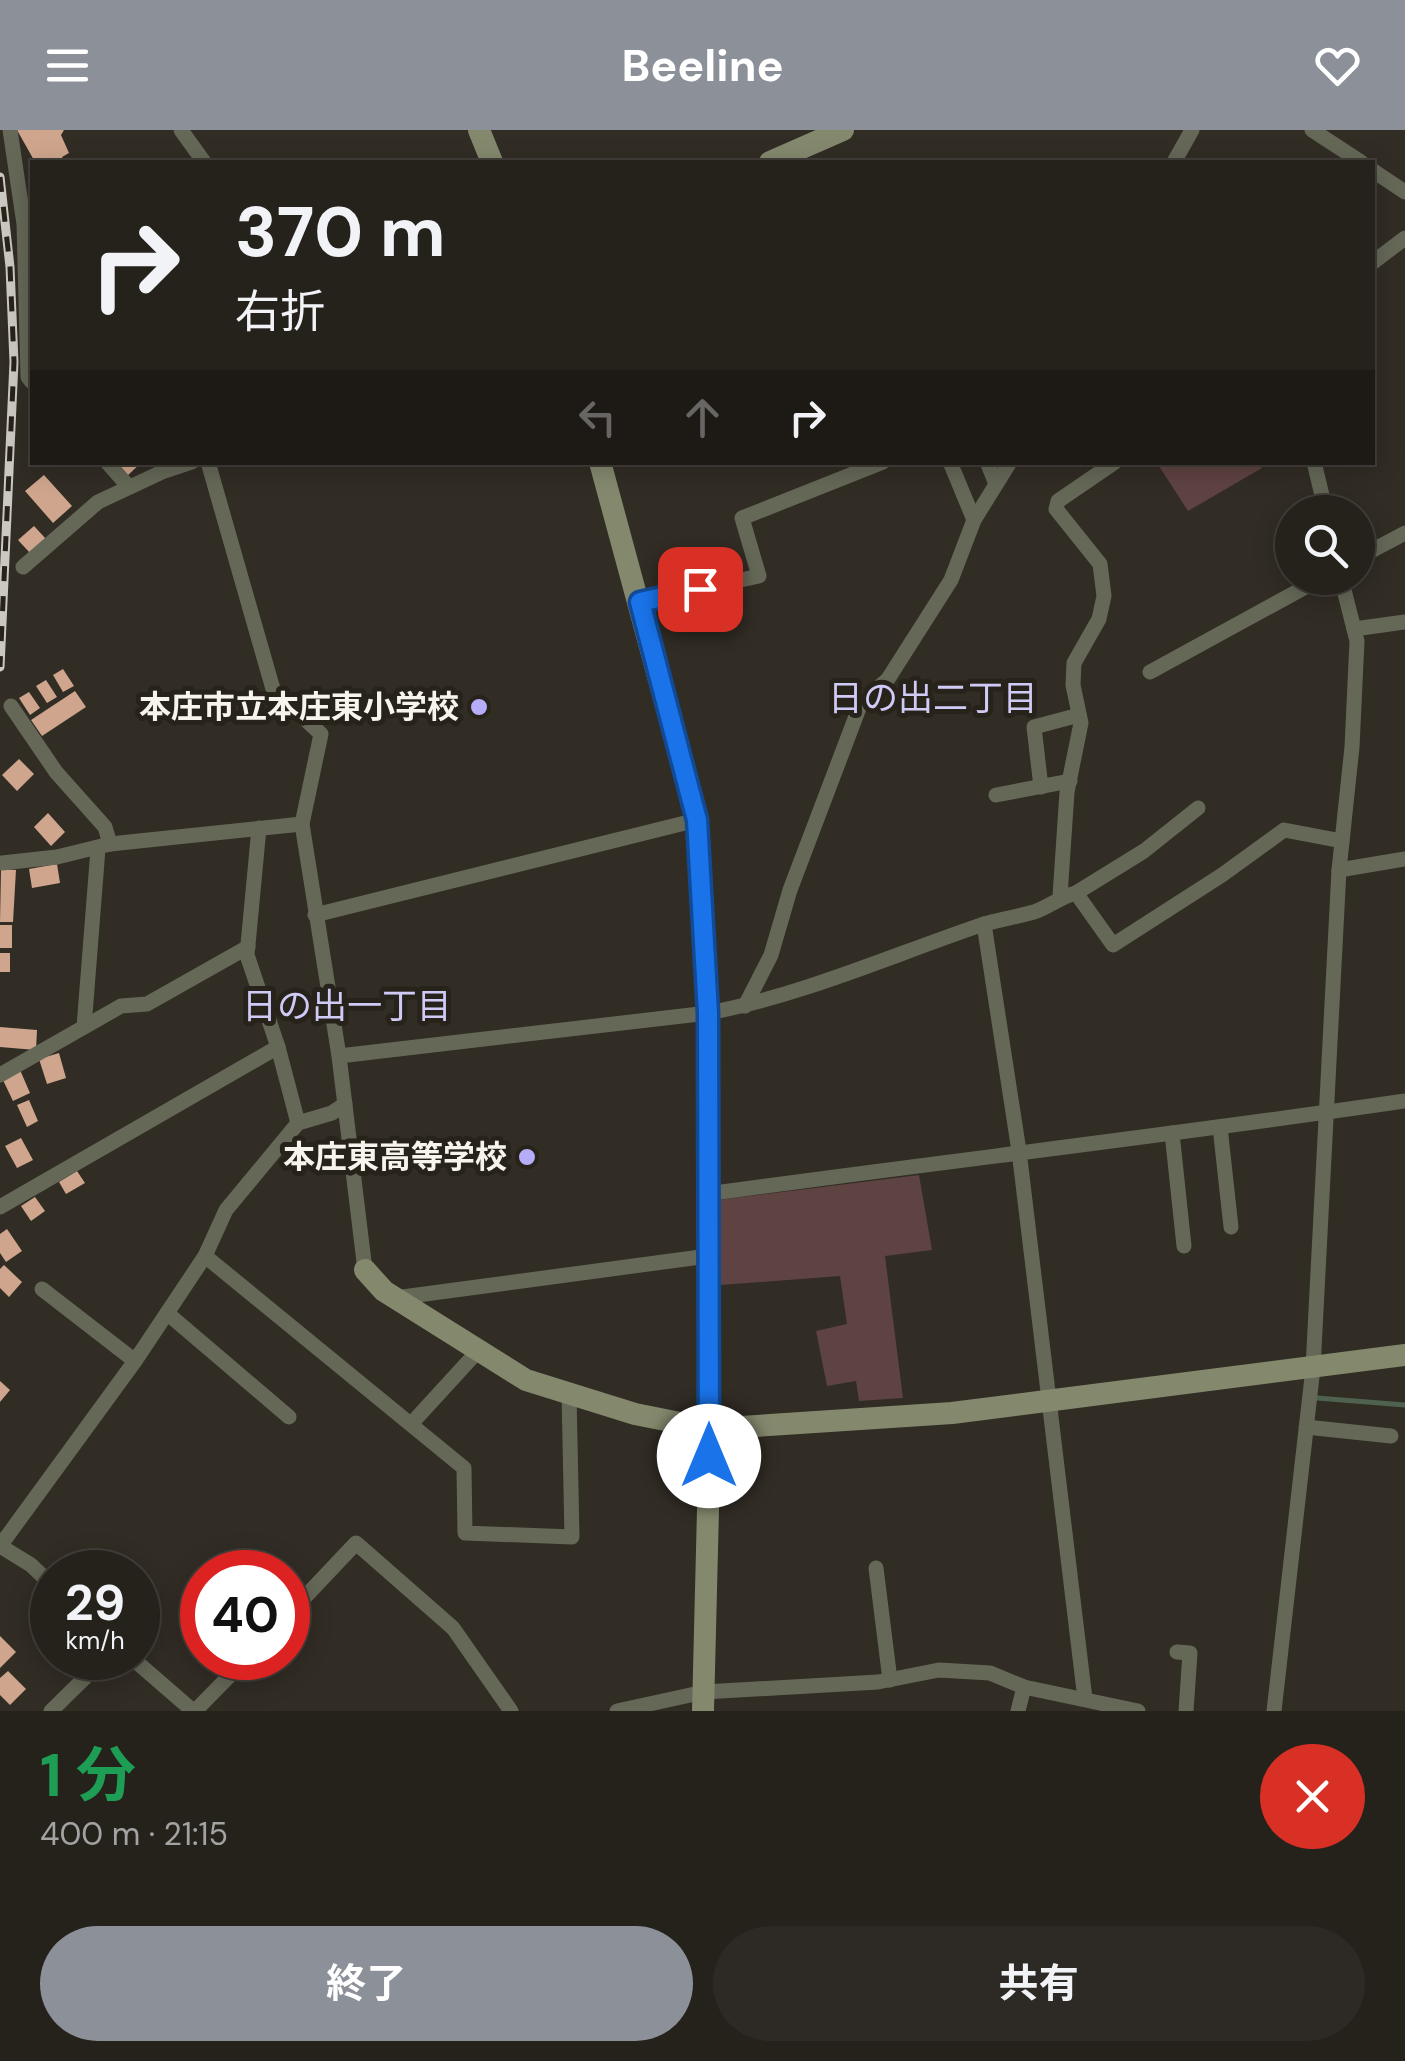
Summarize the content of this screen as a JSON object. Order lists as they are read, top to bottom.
{
  "districts": ["日の出二丁目", "日の出一丁目"],
  "places": ["本庄市立本庄東小学校", "本庄東高等学校"],
  "page": {
    "header": "Beeline",
    "turn": ["370 m", "右折"],
    "speed": "29 km/h",
    "limit": "40",
    "heading": ["1 分", "400 m · 21:15"],
    "buttons": ["終了", "共有"]
  }
}
